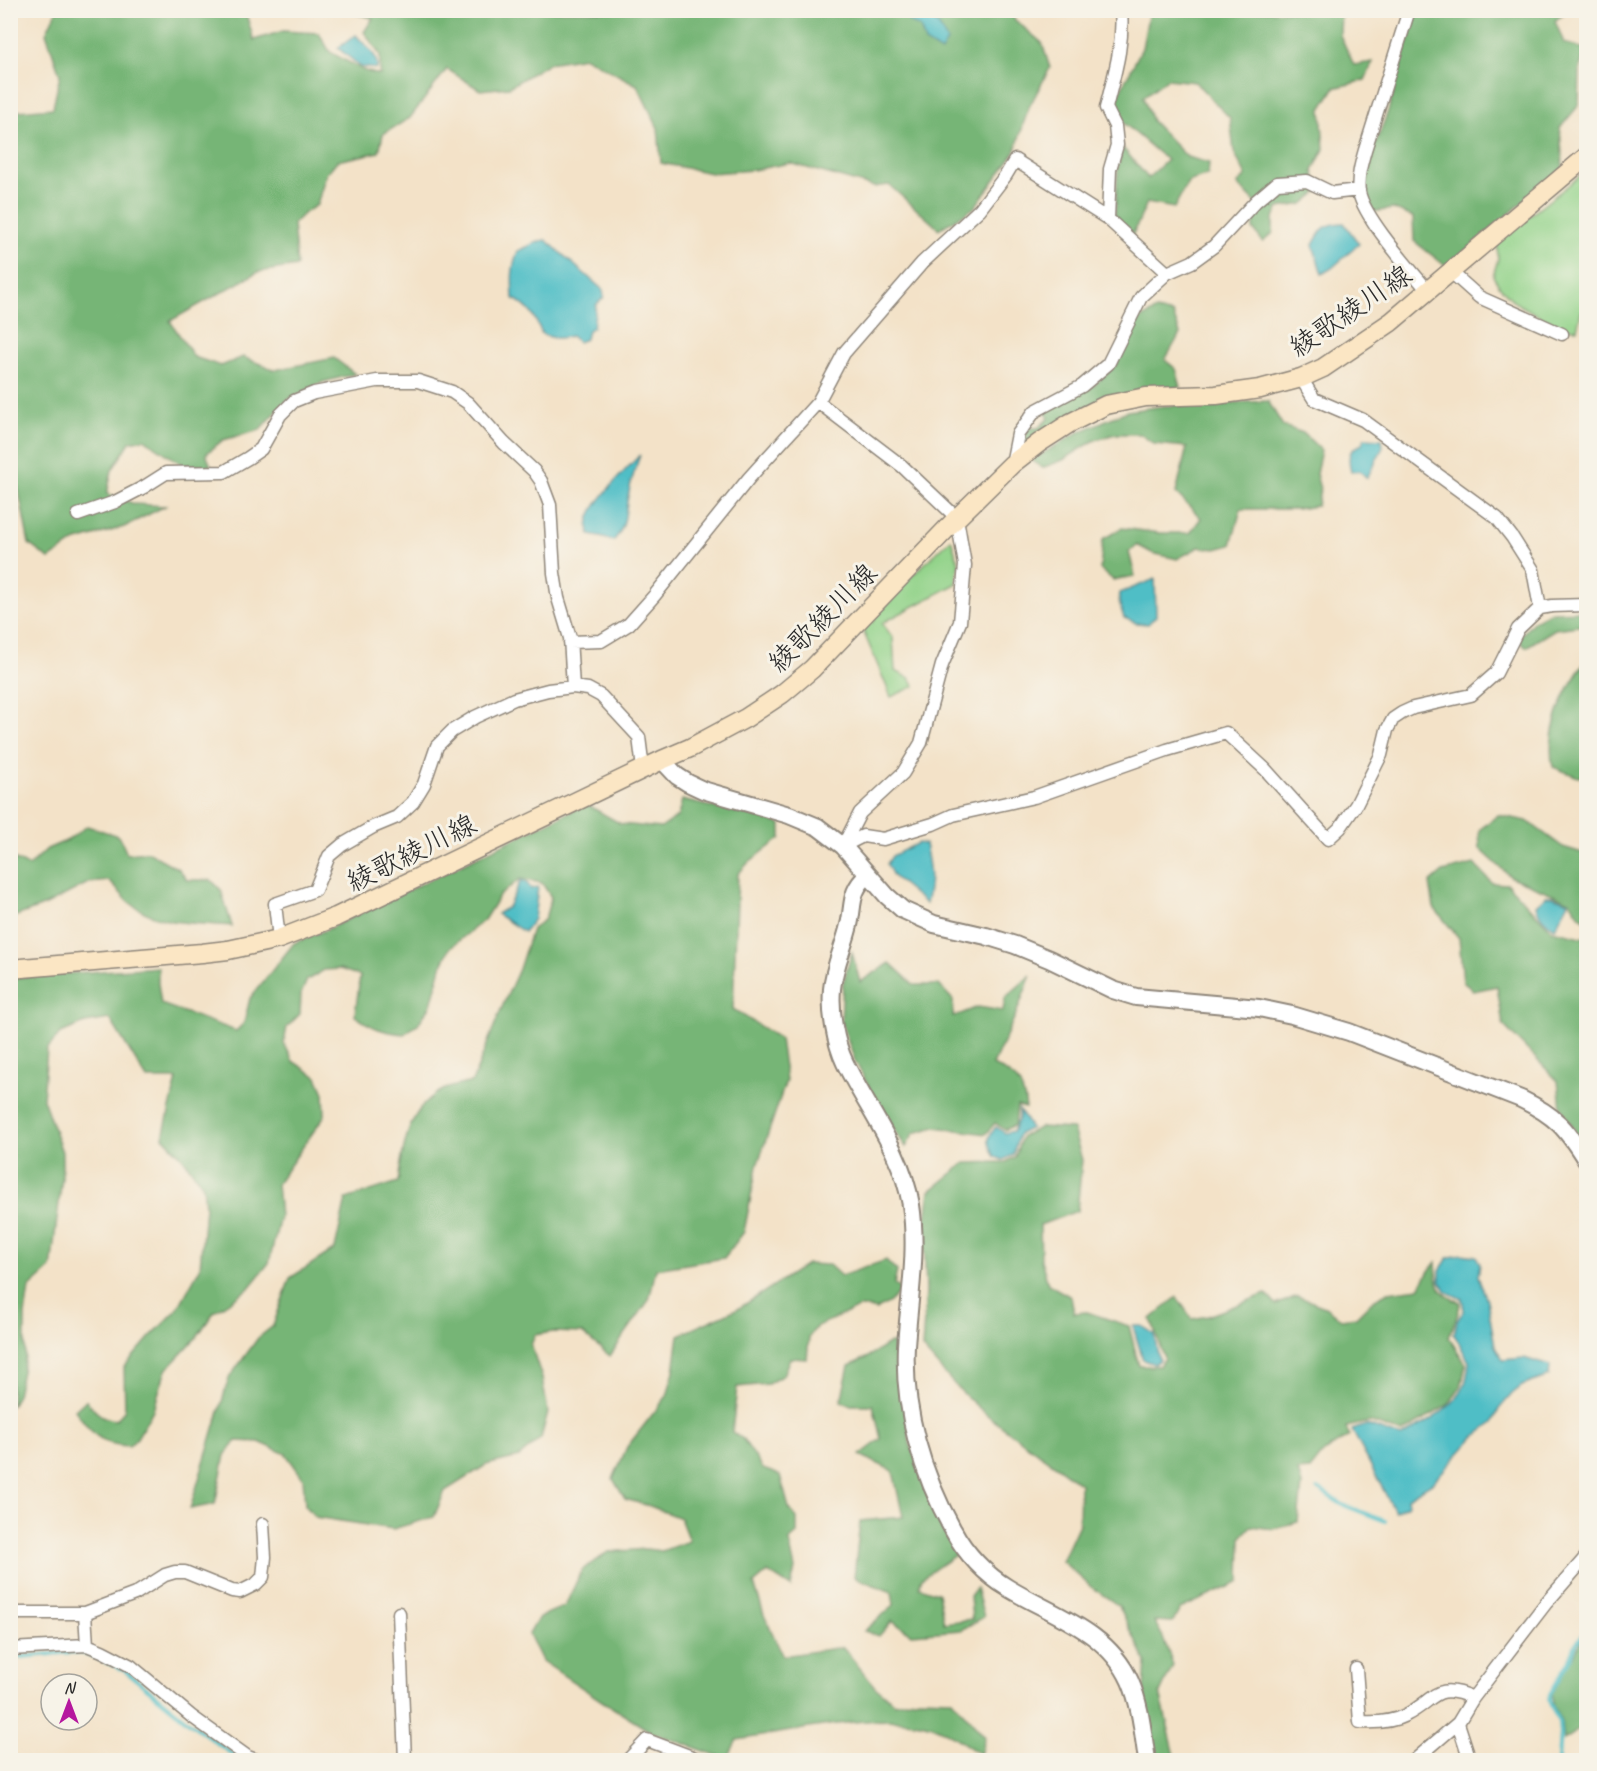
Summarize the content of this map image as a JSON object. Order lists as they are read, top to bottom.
{
  "streets": {
    "main road": ["綾歌綾川線"]
  },
  "north": "top"
}
